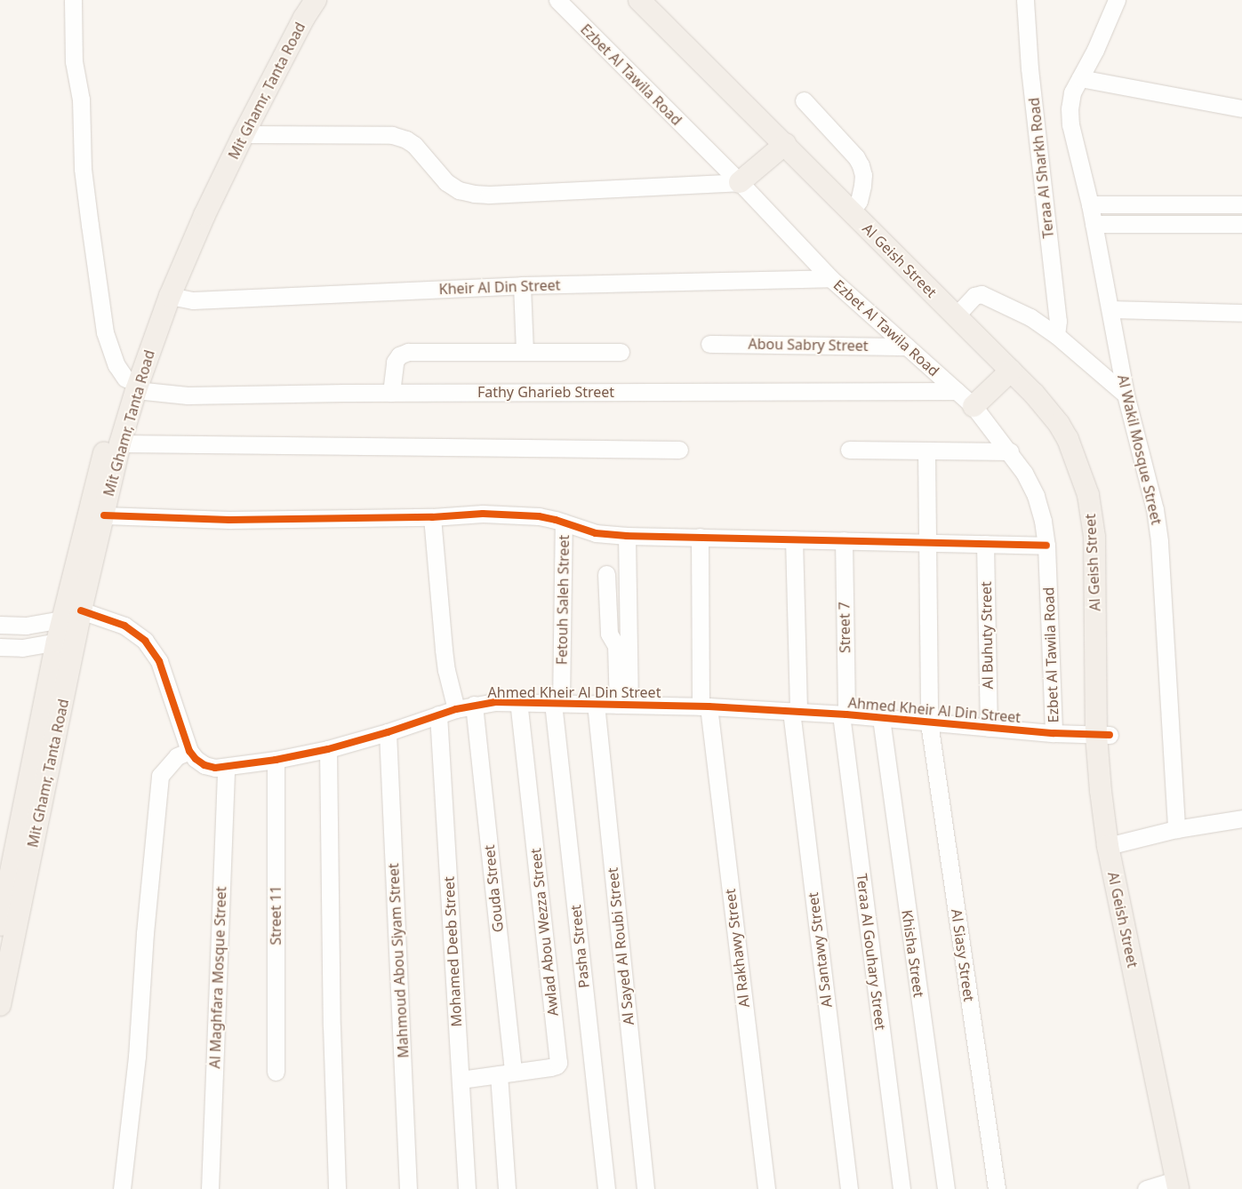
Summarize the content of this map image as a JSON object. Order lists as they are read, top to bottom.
{
  "streets": {
    "main road": ["Mit Ghamr, Tanta Road", "Al Geish Street"],
    "street": [
      "Ezbet Al Tawila Road",
      "Teraa Al Sharkh Road",
      "Kheir Al Din Street",
      "Abou Sabry Street",
      "Fathy Gharieb Street",
      "Al Wakil Mosque Street",
      "Fetouh Saleh Street",
      "Street 7",
      "Al Buhuty Street",
      "Ahmed Kheir Al Din Street",
      "Gouda Street",
      "Street 11",
      "Awlad Abou Wezza Street",
      "Pasha Street",
      "Al Sayed Al Roubi Street",
      "Al Rakhawy Street",
      "Al Santawy Street",
      "Mohamed Deeb Street",
      "Teraa Al Gouhary Street",
      "Khisha Street",
      "Al Siasy Street",
      "Mahmoud Abou Siyam Street",
      "Al Maghfara Mosque Street"
    ]
  },
  "crossings": [
    ["Ezbet Al Tawila Road", "Kheir Al Din Street"],
    ["Ezbet Al Tawila Road", "Abou Sabry Street"],
    ["Ezbet Al Tawila Road", "Fathy Gharieb Street"],
    ["Ezbet Al Tawila Road", "Ahmed Kheir Al Din Street"],
    ["Mit Ghamr, Tanta Road", "Kheir Al Din Street"],
    ["Mit Ghamr, Tanta Road", "Fathy Gharieb Street"],
    ["Al Geish Street", "Ahmed Kheir Al Din Street"],
    ["Fetouh Saleh Street", "Ahmed Kheir Al Din Street"],
    ["Fetouh Saleh Street", "Pasha Street"],
    ["Street 7", "Ahmed Kheir Al Din Street"],
    ["Street 7", "Teraa Al Gouhary Street"],
    ["Al Buhuty Street", "Ahmed Kheir Al Din Street"],
    ["Ahmed Kheir Al Din Street", "Gouda Street"],
    ["Ahmed Kheir Al Din Street", "Street 11"],
    ["Ahmed Kheir Al Din Street", "Awlad Abou Wezza Street"],
    ["Ahmed Kheir Al Din Street", "Pasha Street"],
    ["Ahmed Kheir Al Din Street", "Al Sayed Al Roubi Street"],
    ["Ahmed Kheir Al Din Street", "Al Rakhawy Street"],
    ["Ahmed Kheir Al Din Street", "Al Santawy Street"],
    ["Ahmed Kheir Al Din Street", "Mohamed Deeb Street"],
    ["Ahmed Kheir Al Din Street", "Teraa Al Gouhary Street"],
    ["Ahmed Kheir Al Din Street", "Khisha Street"],
    ["Ahmed Kheir Al Din Street", "Al Siasy Street"],
    ["Ahmed Kheir Al Din Street", "Mahmoud Abou Siyam Street"],
    ["Ahmed Kheir Al Din Street", "Al Maghfara Mosque Street"],
    ["Gouda Street", "Awlad Abou Wezza Street"],
    ["Awlad Abou Wezza Street", "Mohamed Deeb Street"]
  ]
}
